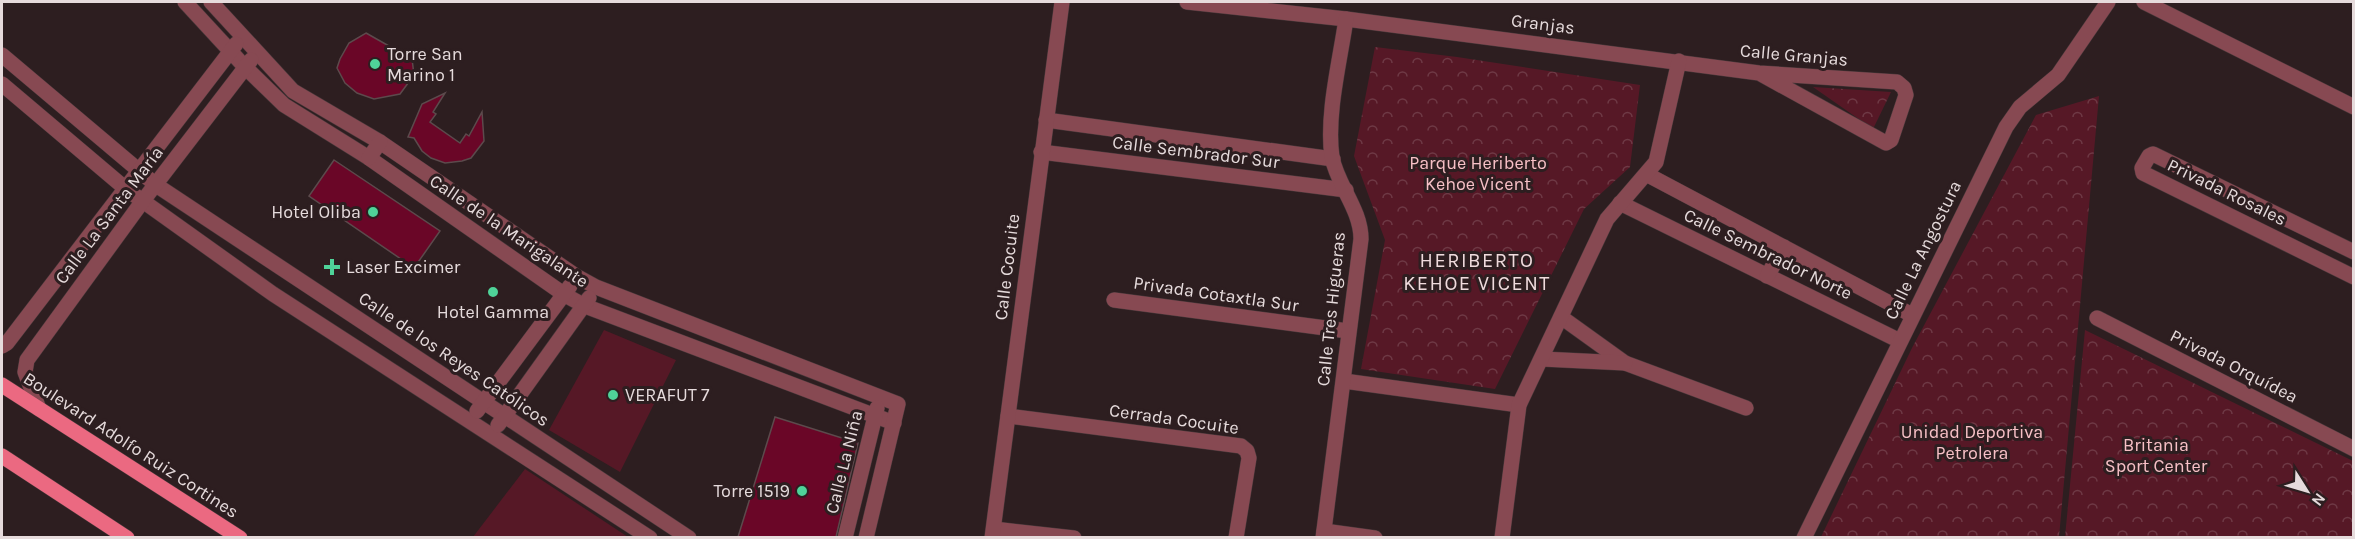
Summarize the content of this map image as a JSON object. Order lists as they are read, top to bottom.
{
  "streets": {
    "main road": ["Boulevard Adolfo Ruiz Cortines"],
    "street": [
      "Granjas",
      "Calle Granjas",
      "Calle Sembrador Sur",
      "Privada Rosales",
      "Calle La Santa María",
      "Calle de la Marigalante",
      "Calle La Angostura",
      "Calle Sembrador Norte",
      "Calle Cocuite",
      "Privada Cotaxtla Sur",
      "Calle Tres Higueras",
      "Calle de los Reyes Católicos",
      "Privada Orquídea",
      "Cerrada Cocuite",
      "Calle La Niña"
    ]
  },
  "crossings": [
    ["Granjas", "Calle Granjas"],
    ["Granjas", "Calle Tres Higueras"],
    ["Calle Sembrador Sur", "Calle Cocuite"],
    ["Calle Sembrador Sur", "Calle Tres Higueras"],
    ["Calle La Santa María", "Calle de la Marigalante"],
    ["Calle La Santa María", "Calle de los Reyes Católicos"],
    ["Calle La Santa María", "Boulevard Adolfo Ruiz Cortines"],
    ["Calle de la Marigalante", "Calle La Niña"],
    ["Calle La Angostura", "Calle Sembrador Norte"],
    ["Calle Cocuite", "Cerrada Cocuite"],
    ["Privada Cotaxtla Sur", "Calle Tres Higueras"]
  ],
  "districts": ["HERIBERTO KEHOE VICENT"],
  "parks": ["Parque Heriberto Kehoe Vicent", "Unidad Deportiva Petrolera", "Britania Sport Center"],
  "places": {
    "other": [
      "Torre San Marino 1",
      "Hotel Oliba",
      "Hotel Gamma",
      "VERAFUT 7",
      "Torre 1519"
    ],
    "health": ["Laser Excimer"]
  },
  "north": "bottom right"
}
